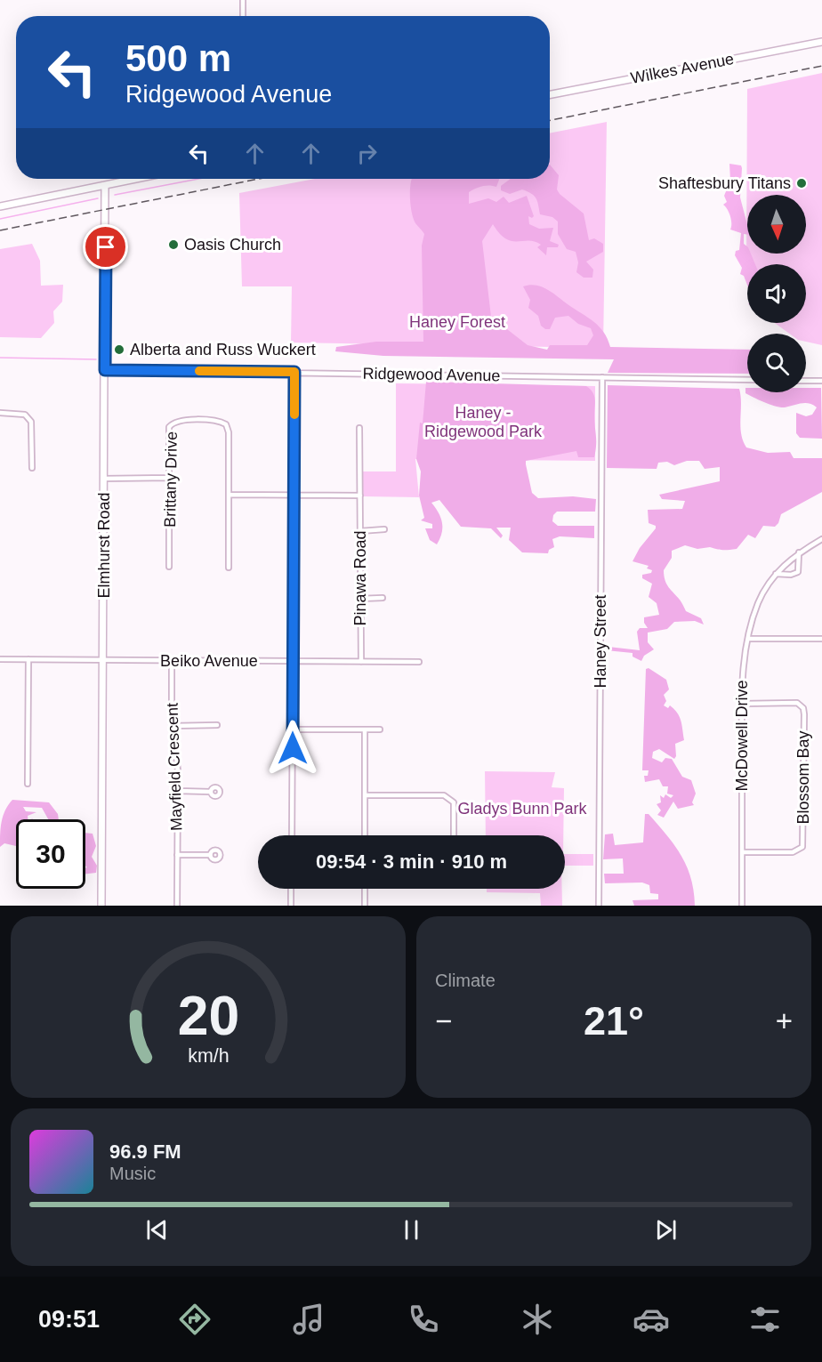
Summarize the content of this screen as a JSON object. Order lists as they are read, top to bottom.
{
  "streets": {
    "street": [
      "Wilkes Avenue",
      "Ridgewood Avenue",
      "Brittany Drive",
      "Elmhurst Road",
      "Pinawa Road",
      "Haney Street",
      "Beiko Avenue",
      "McDowell Drive",
      "Mayfield Crescent",
      "Blossom Bay"
    ]
  },
  "crossings": [
    ["Ridgewood Avenue", "Elmhurst Road"],
    ["Ridgewood Avenue", "Haney Street"],
    ["Elmhurst Road", "Beiko Avenue"],
    ["Pinawa Road", "Beiko Avenue"],
    ["Beiko Avenue", "Mayfield Crescent"],
    ["McDowell Drive", "Blossom Bay"]
  ],
  "parks": ["Haney Forest", "Haney - Ridgewood Park", "Gladys Bunn Park"],
  "places": ["Shaftesbury Titans", "Oasis Church", "Alberta and Russ Wuckert"],
  "north": "bottom",
  "page": {
    "turn": ["500 m", "Ridgewood Avenue"],
    "limit": "30",
    "trip": "09:54 · 3 min · 910 m",
    "tile": "Climate",
    "heat": ["−", "21°", "+"],
    "song": ["96.9 FM", "Music"],
    "tabs": "09:51",
    "gauge": ["20", "km/h"]
  }
}
